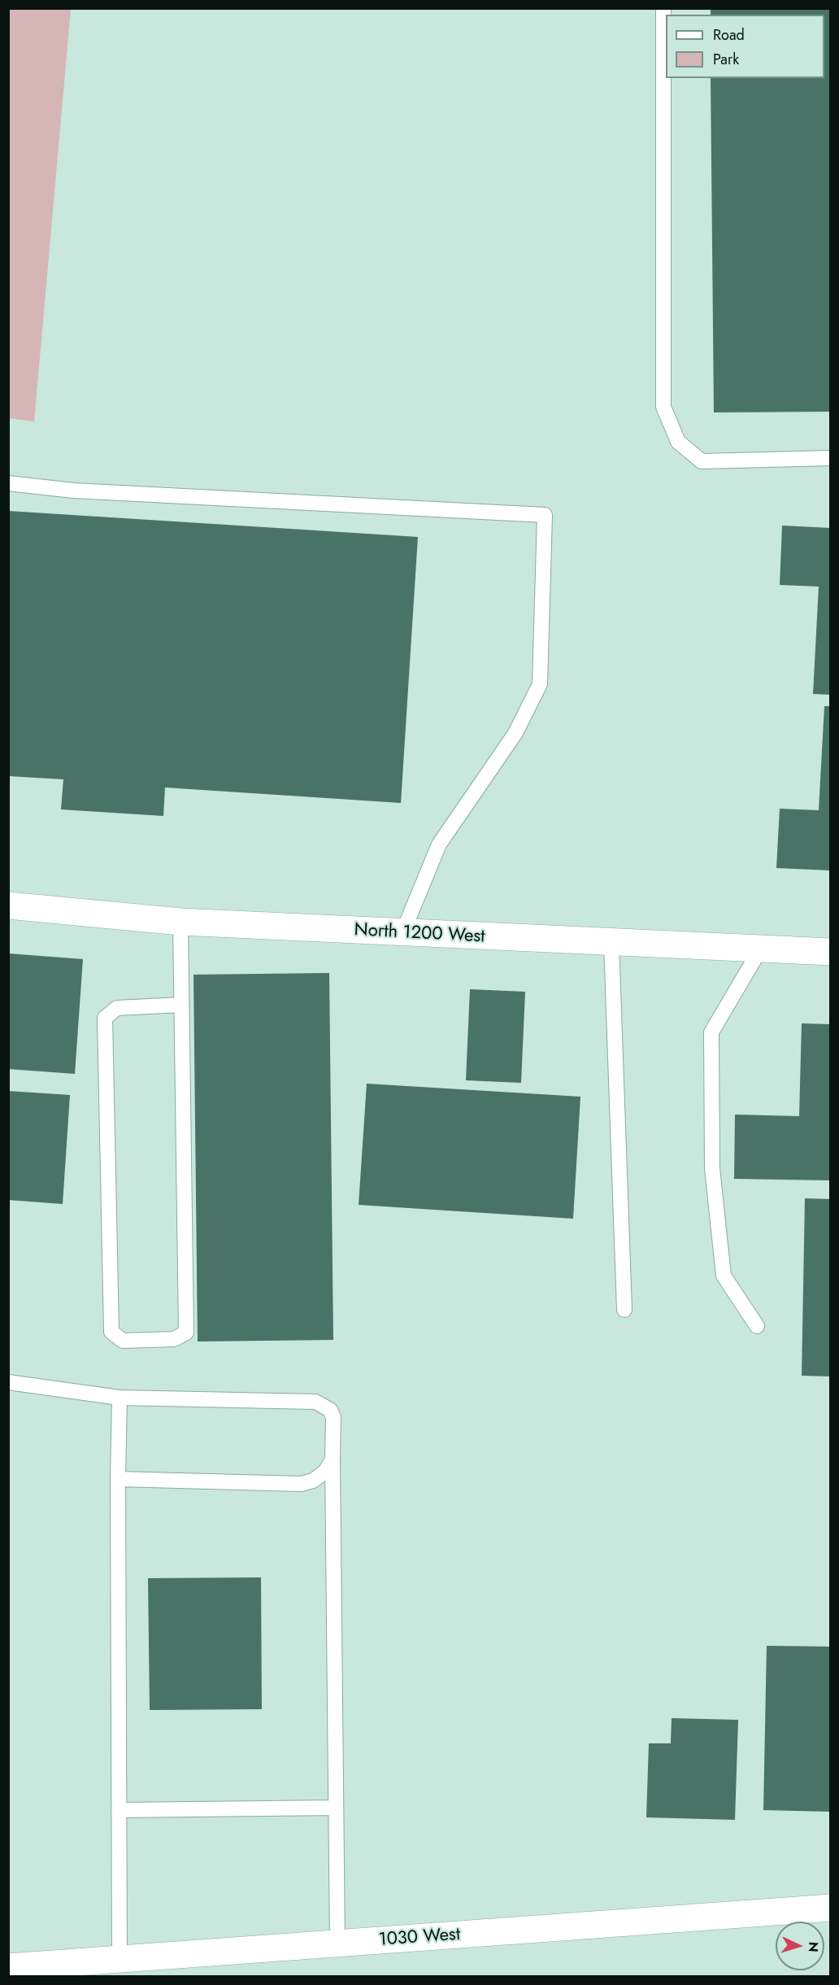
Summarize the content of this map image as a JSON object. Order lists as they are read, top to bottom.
{
  "streets": {
    "street": ["North 1200 West", "1030 West"]
  },
  "legend": ["Road", "Park"],
  "north": "right"
}
